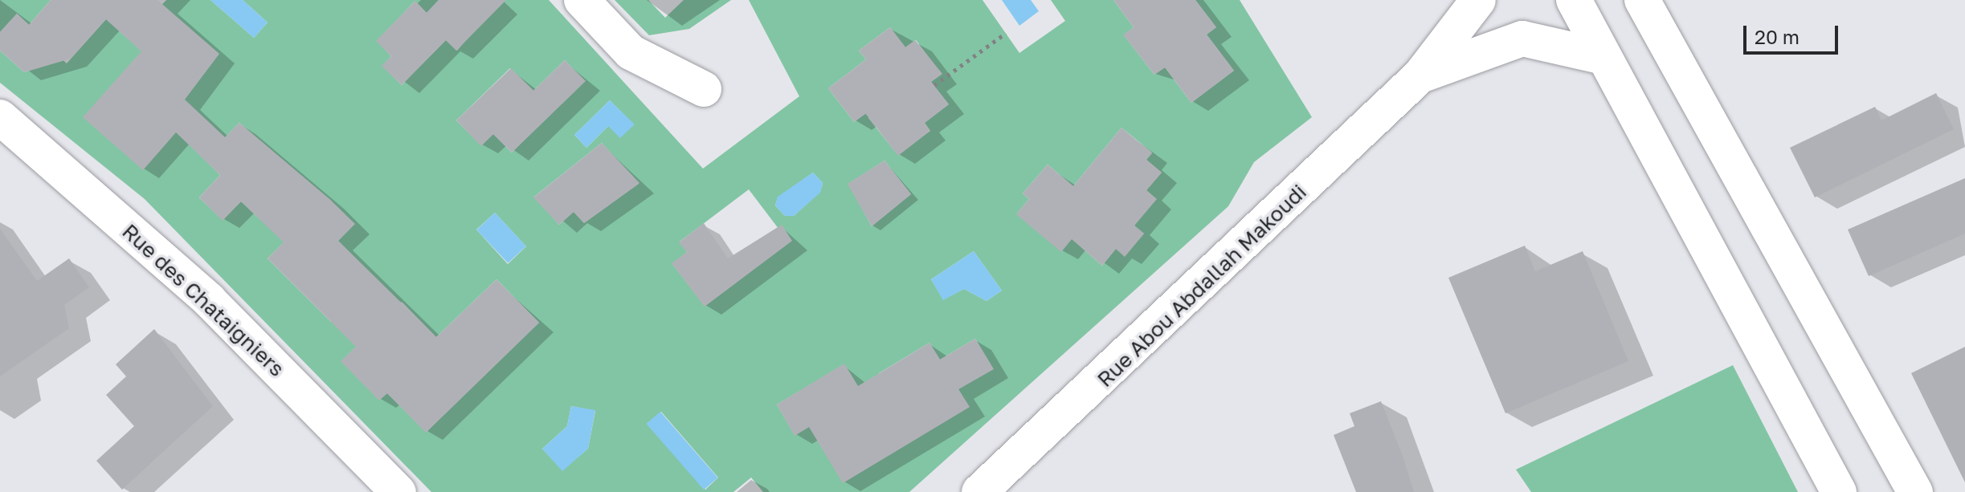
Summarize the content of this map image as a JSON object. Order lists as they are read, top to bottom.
{
  "streets": {
    "street": ["Rue Abou Abdallah Makoudi", "Rue des Chataigniers"]
  },
  "scale_bar": "20 m"
}
